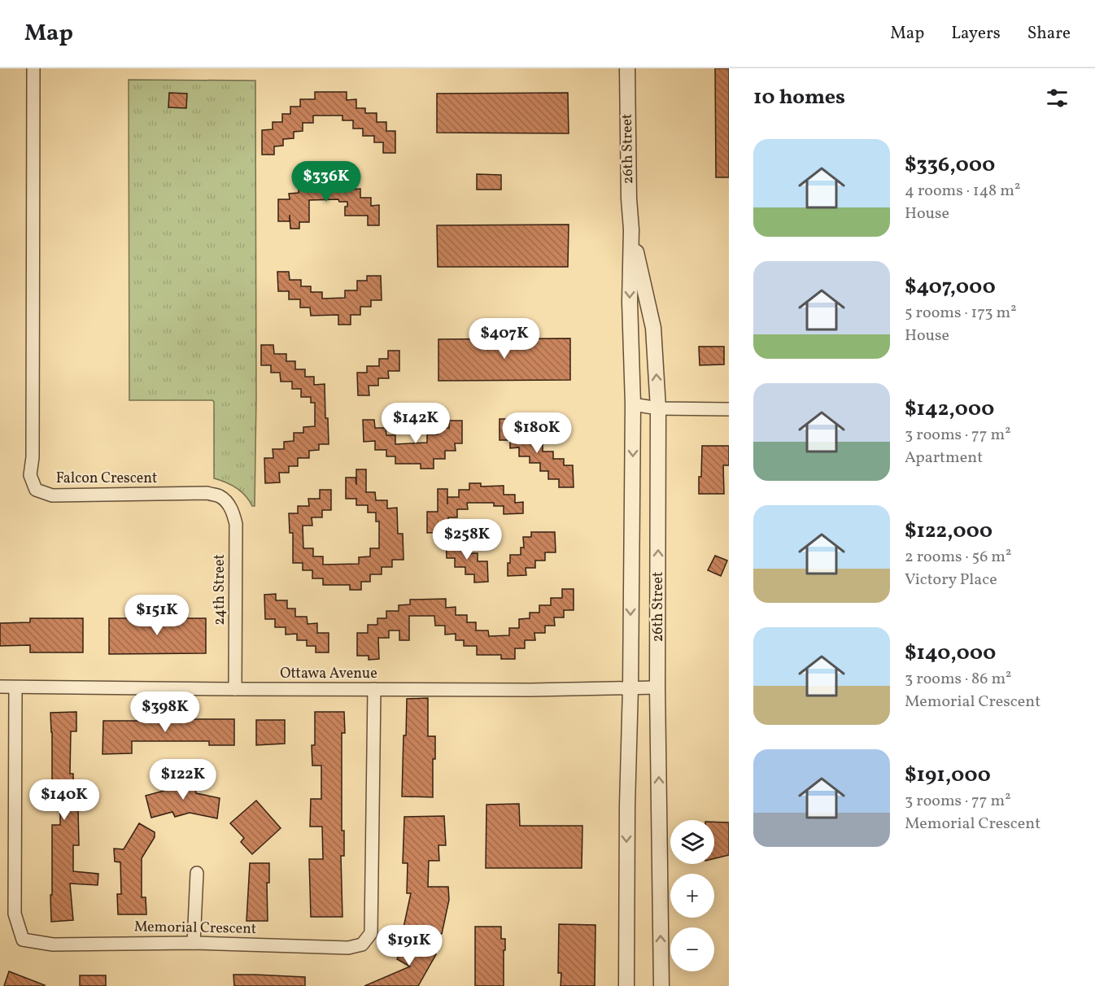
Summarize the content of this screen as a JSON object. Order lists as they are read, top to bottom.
{
  "streets": {
    "street": [
      "26th Street",
      "Falcon Crescent",
      "24th Street",
      "Ottawa Avenue",
      "Memorial Crescent"
    ]
  },
  "crossings": [
    ["26th Street", "Ottawa Avenue"],
    ["Falcon Crescent", "24th Street"],
    ["24th Street", "Ottawa Avenue"],
    ["Ottawa Avenue", "Memorial Crescent"]
  ],
  "page": {
    "header": "Map",
    "nav": ["Map", "Layers", "Share"],
    "heading": "10 homes",
    "list": [
      {
        "name": "$336,000",
        "note": "4 rooms · 148 m² · House"
      },
      {
        "name": "$407,000",
        "note": "5 rooms · 173 m² · House"
      },
      {
        "name": "$142,000",
        "note": "3 rooms · 77 m² · Apartment"
      },
      {
        "name": "$122,000",
        "note": "2 rooms · 56 m² · Victory Place"
      },
      {
        "name": "$140,000",
        "note": "3 rooms · 86 m² · Memorial Crescent"
      },
      {
        "name": "$191,000",
        "note": "3 rooms · 77 m² · Memorial Crescent"
      }
    ],
    "price": [
      "$336K",
      "$407K",
      "$142K",
      "$180K",
      "$258K",
      "$151K",
      "$398K",
      "$122K",
      "$140K",
      "$191K"
    ],
    "map_buttons": ["+", "−"]
  }
}
